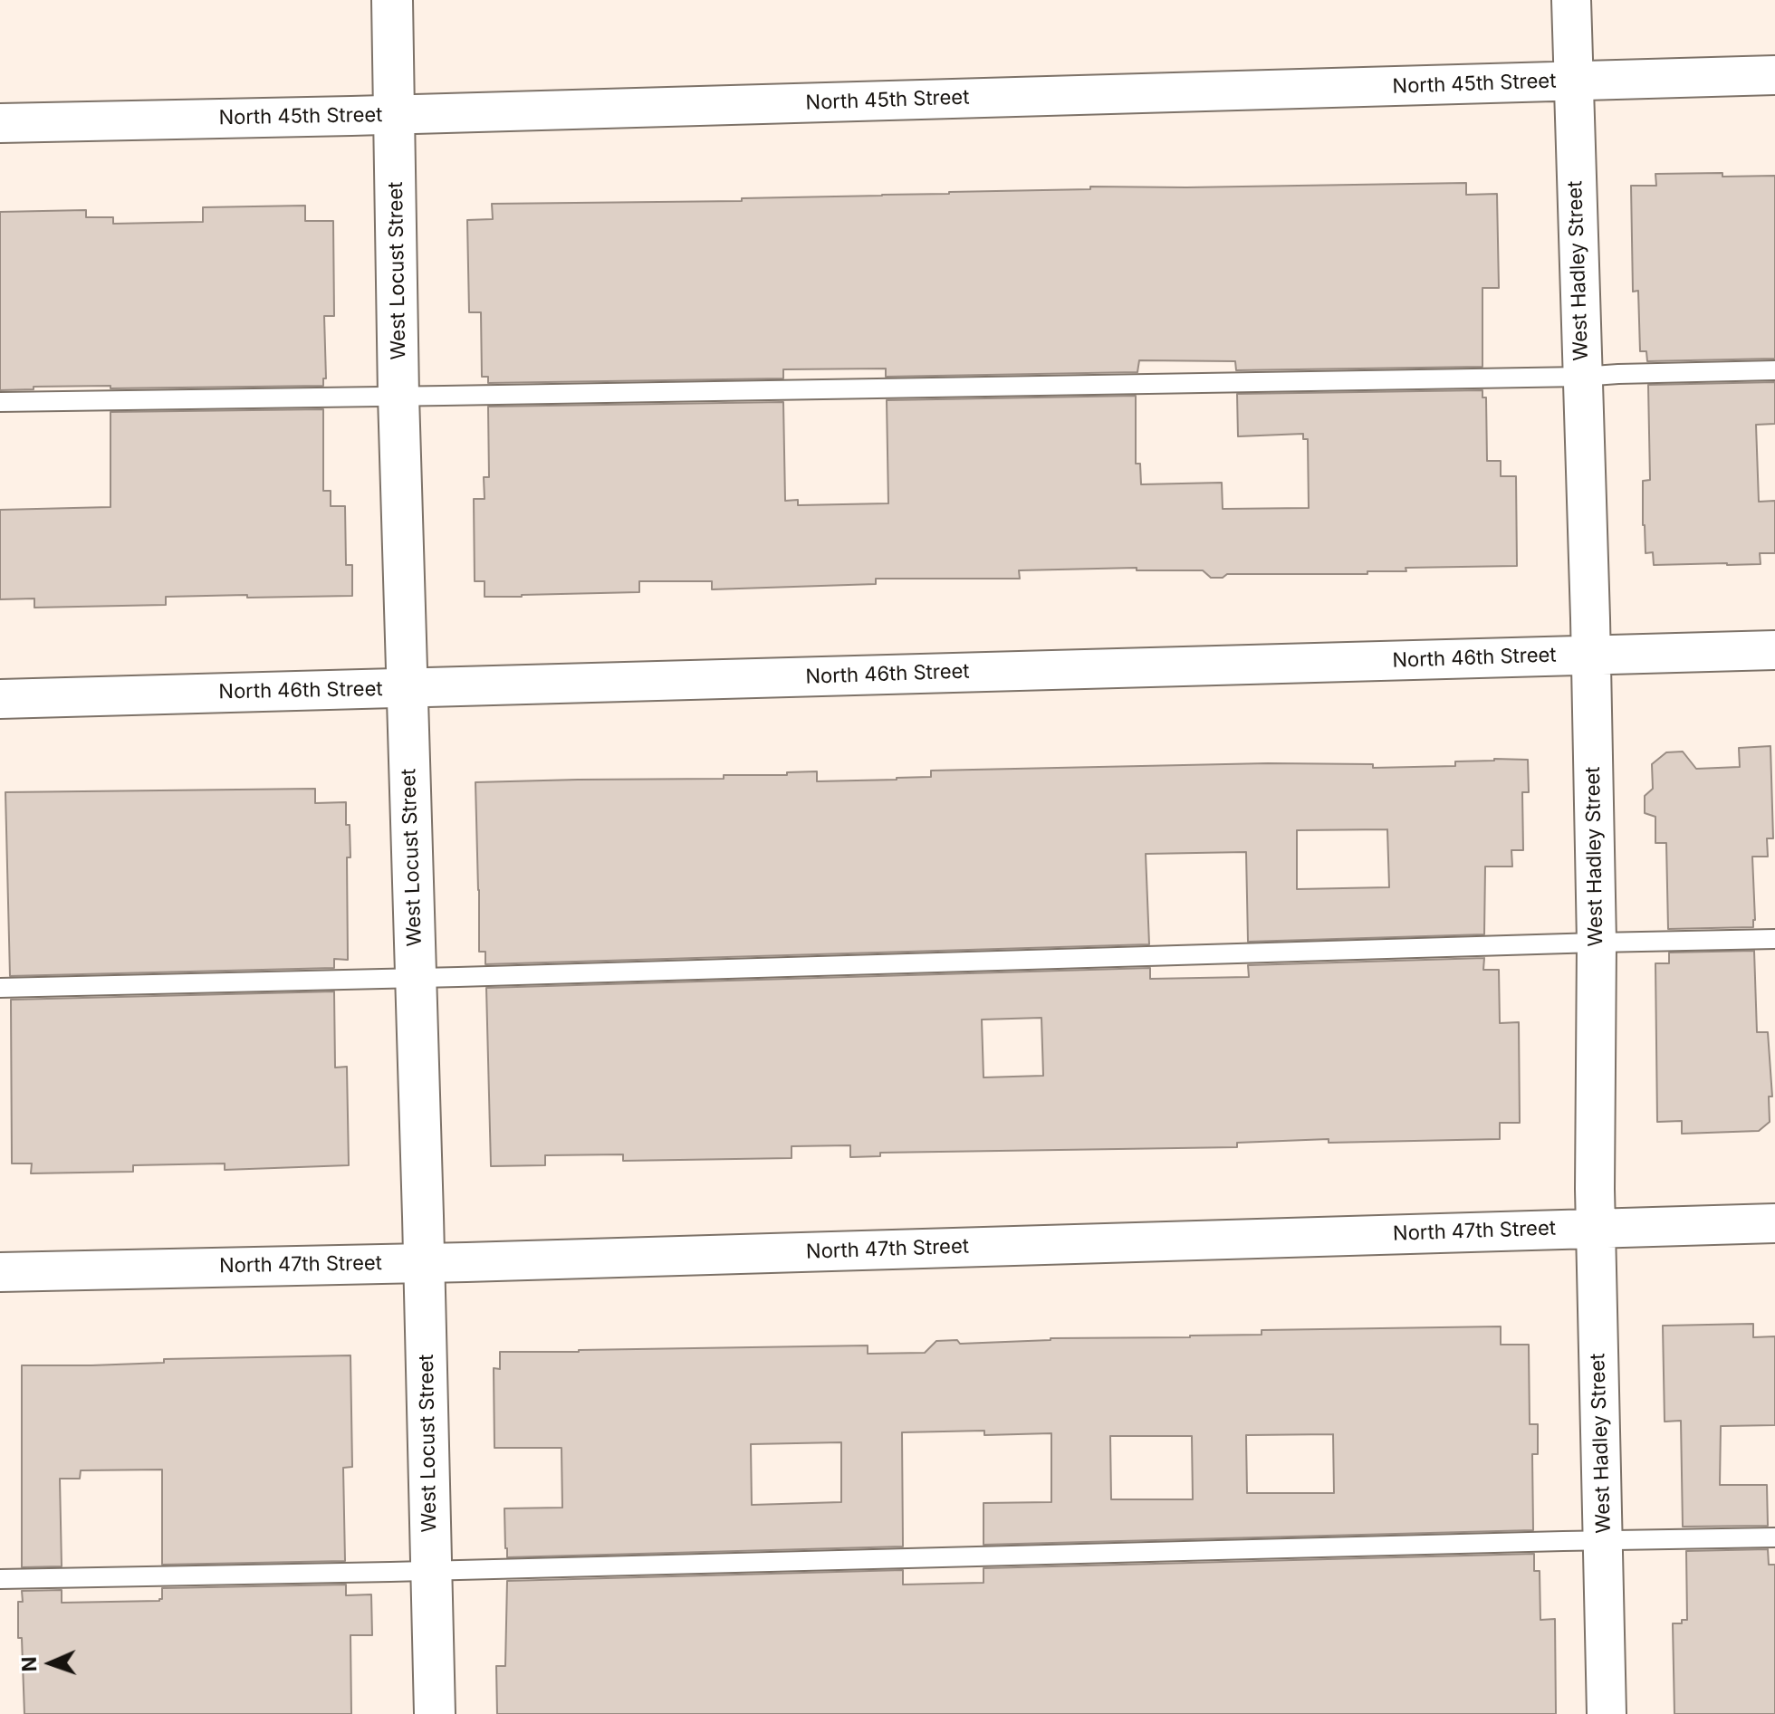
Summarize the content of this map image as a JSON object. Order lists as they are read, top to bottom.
{
  "streets": {
    "street": [
      "North 45th Street",
      "West Locust Street",
      "West Hadley Street",
      "North 46th Street",
      "North 47th Street"
    ]
  },
  "crossings": [
    ["North 45th Street", "West Locust Street"],
    ["North 45th Street", "West Hadley Street"],
    ["West Locust Street", "North 46th Street"],
    ["West Locust Street", "North 47th Street"],
    ["West Hadley Street", "North 46th Street"],
    ["West Hadley Street", "North 47th Street"]
  ],
  "north": "left"
}
